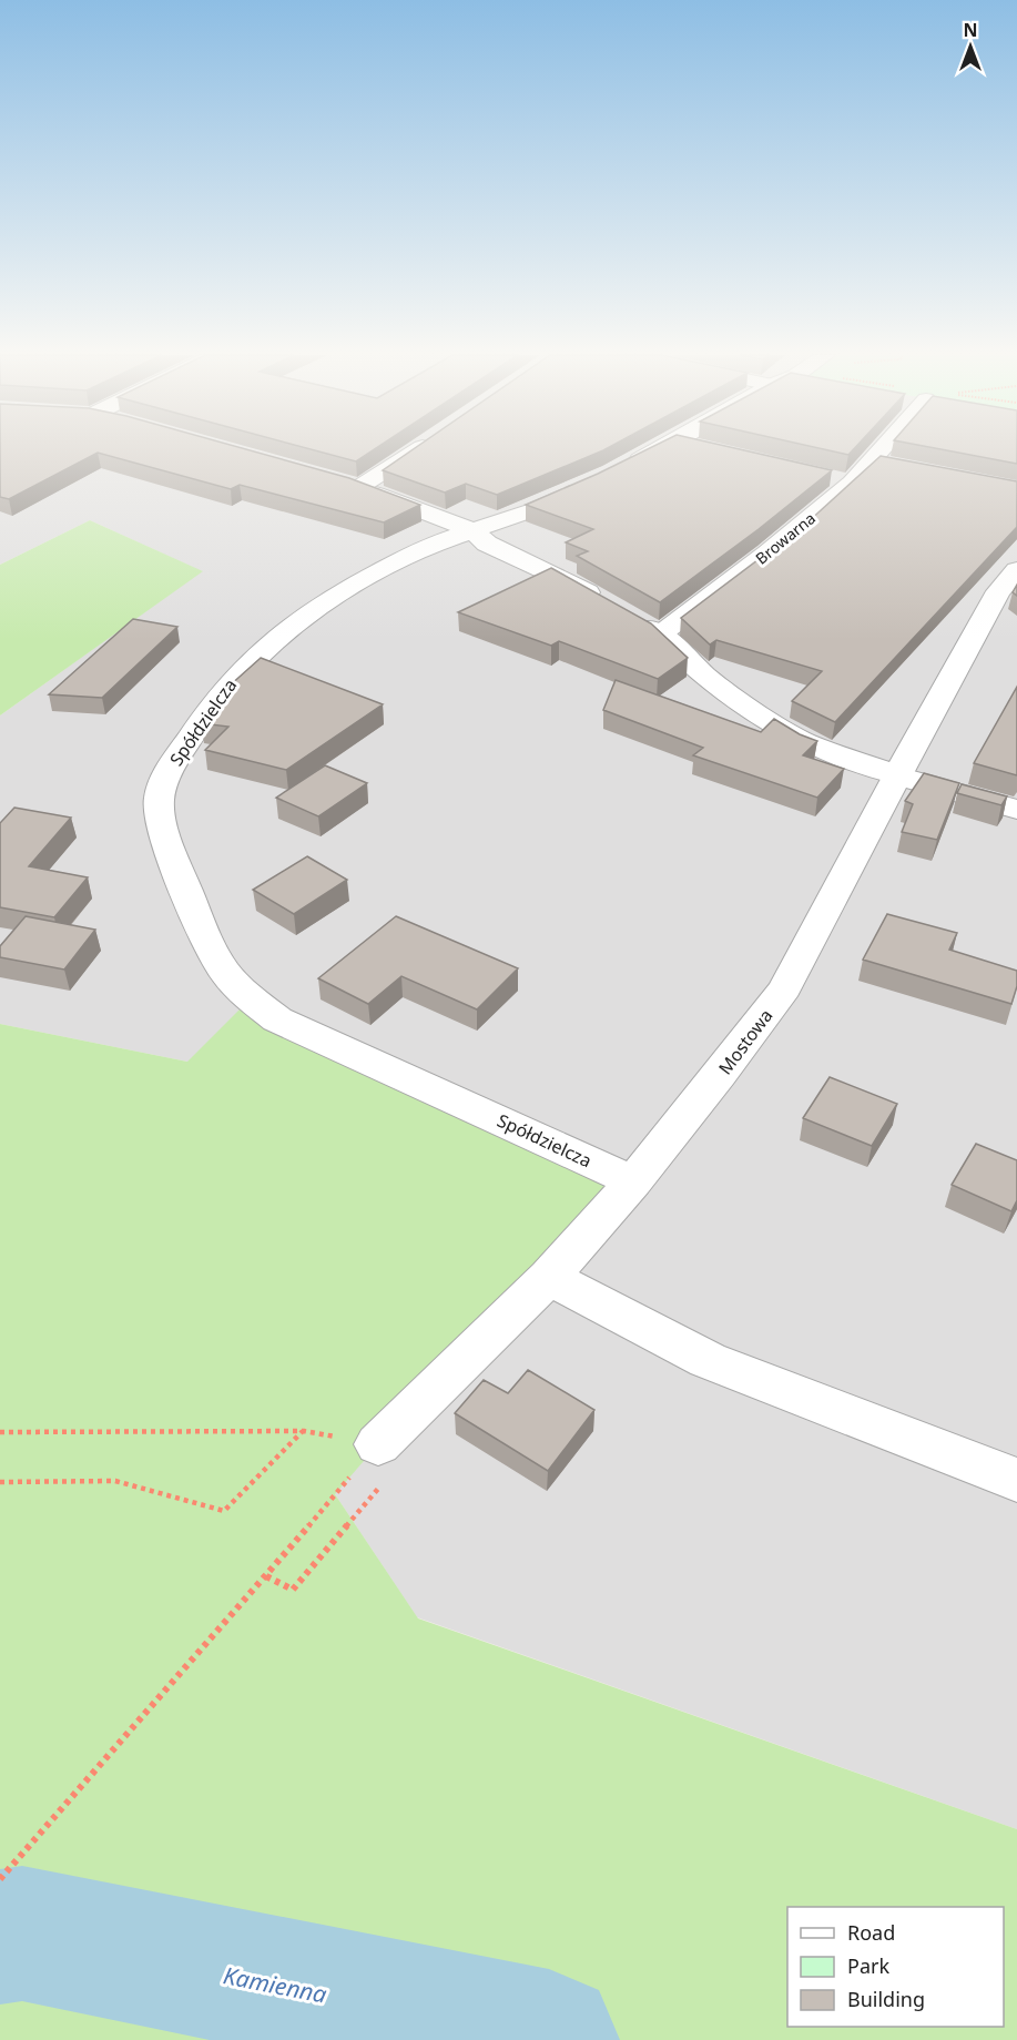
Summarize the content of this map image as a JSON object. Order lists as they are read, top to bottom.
{
  "streets": {
    "street": ["Browarna", "Spółdzielcza", "Mostowa"]
  },
  "crossings": [
    ["Spółdzielcza", "Mostowa"]
  ],
  "water": ["Kamienna"],
  "legend": ["Road", "Park", "Building"],
  "north": "top"
}
